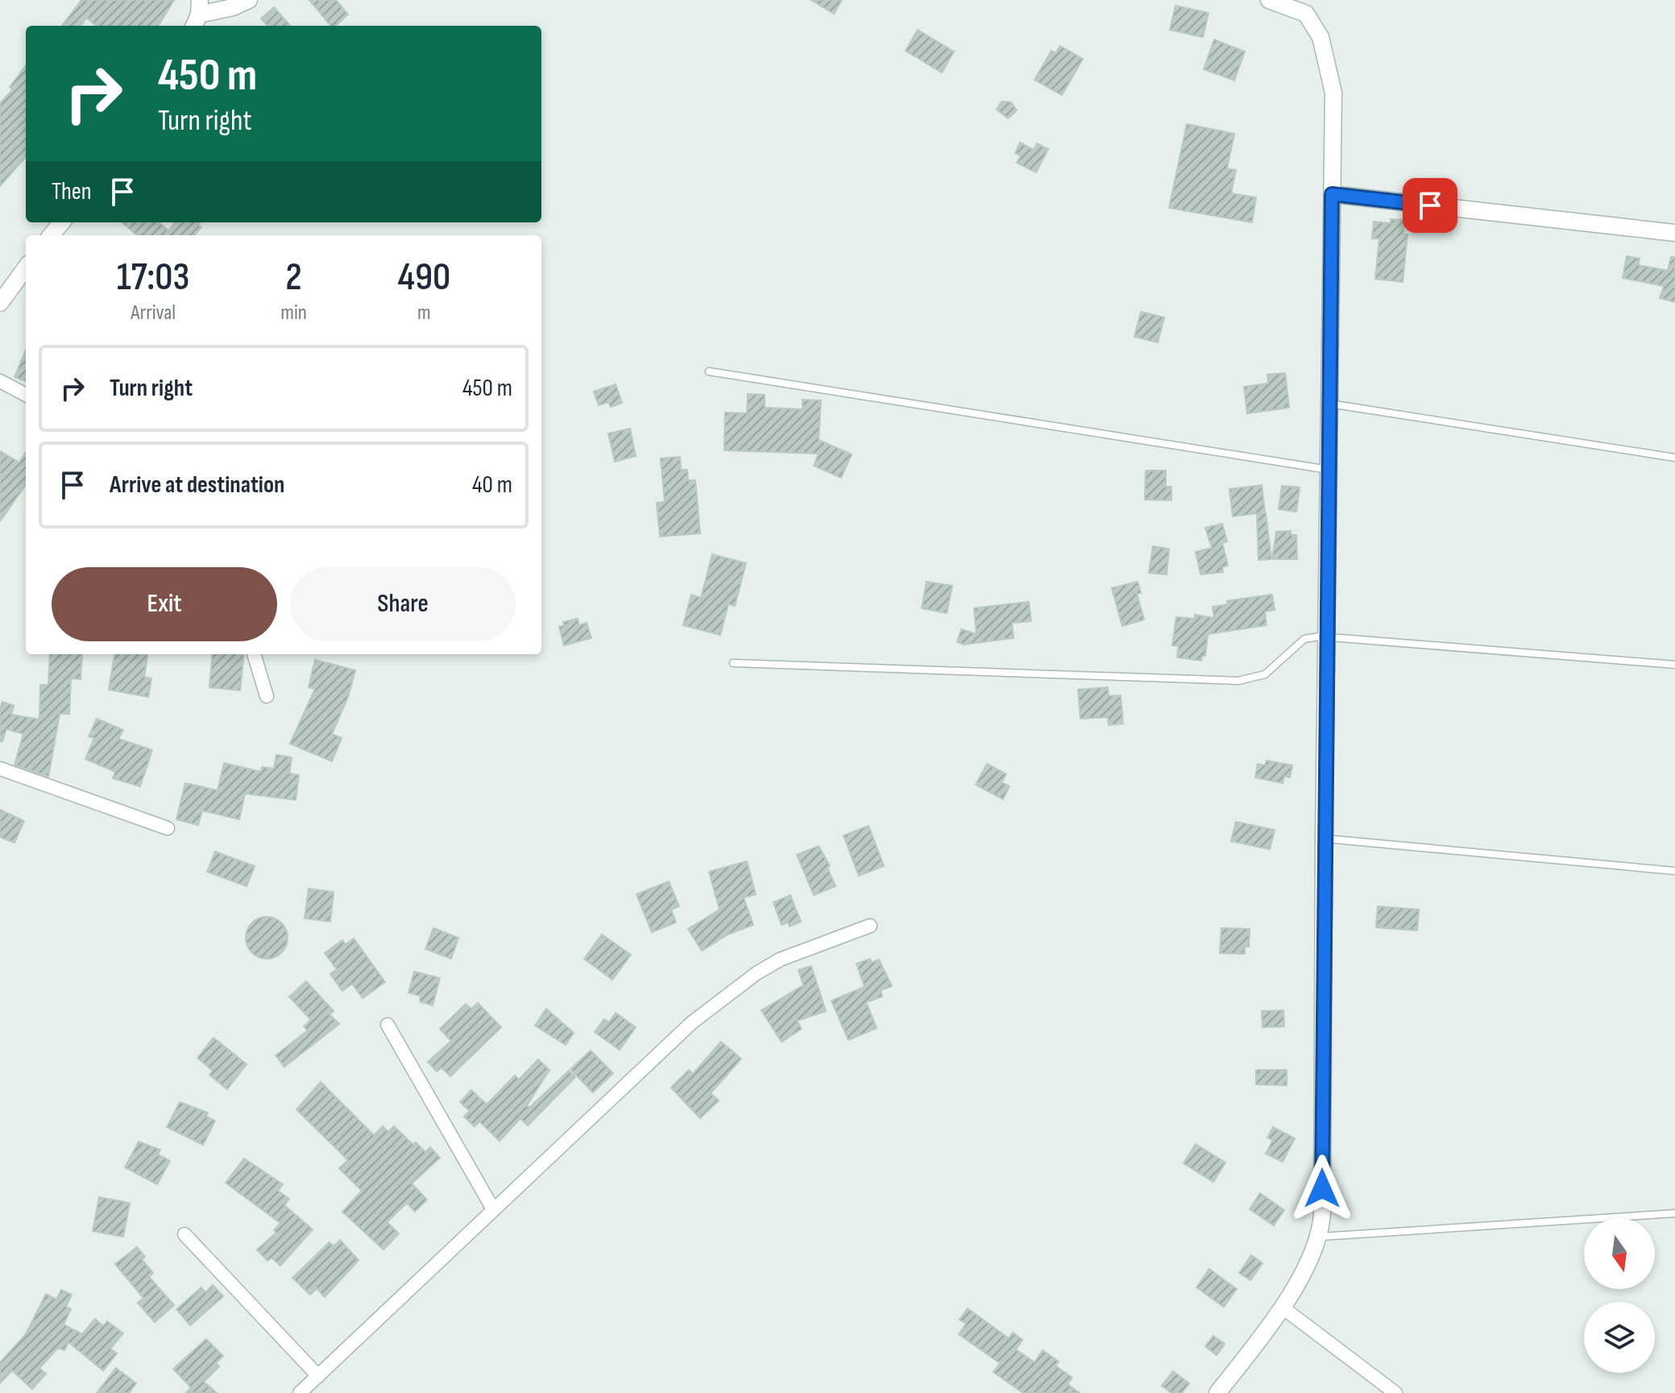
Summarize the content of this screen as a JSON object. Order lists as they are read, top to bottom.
{
  "north": "bottom",
  "page": {
    "turn": ["450 m", "Turn right"],
    "then": "Then",
    "eta": [
      "17:03",
      "Arrival",
      "2",
      "min",
      "490",
      "m"
    ],
    "list": [
      {
        "name": "Turn right",
        "value": "450 m"
      },
      {
        "name": "Arrive at destination",
        "value": "40 m"
      }
    ],
    "buttons": ["Exit", "Share"]
  }
}
